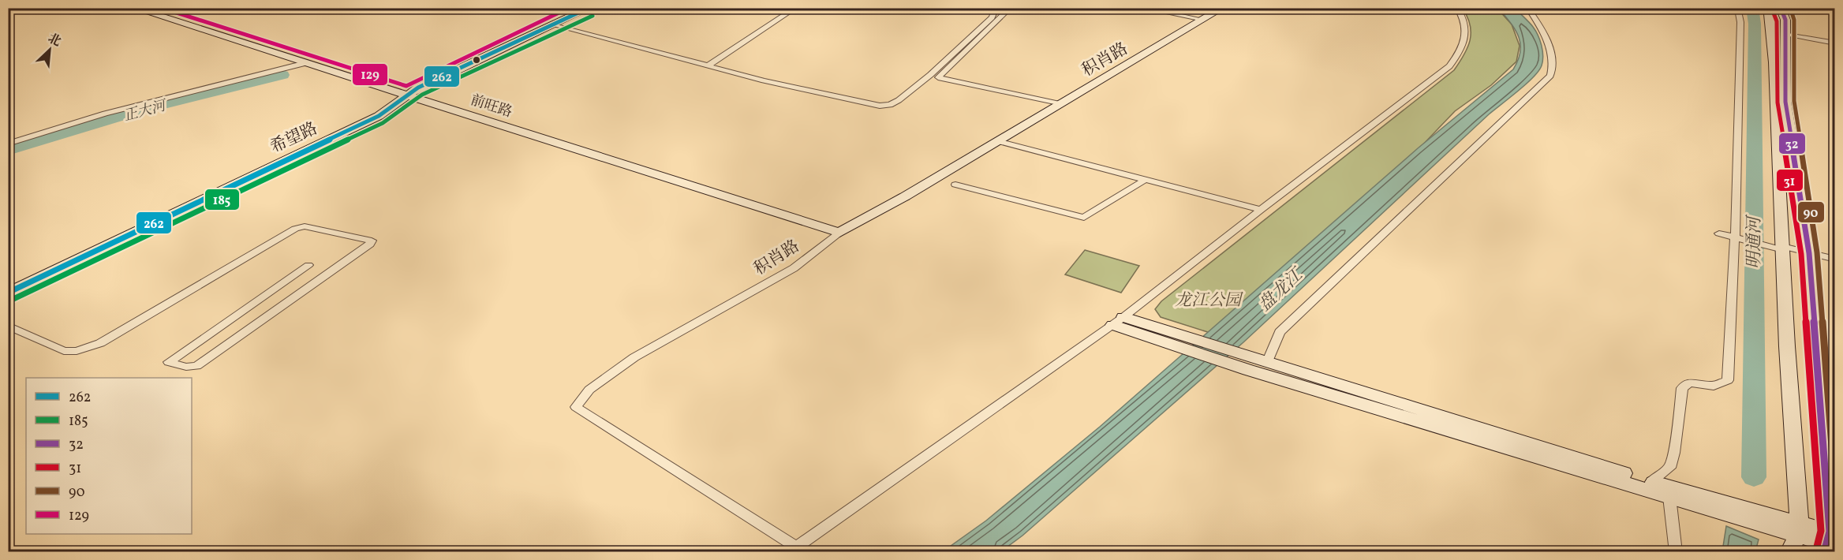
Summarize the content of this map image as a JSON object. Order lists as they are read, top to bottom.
{
  "streets": {
    "street": ["积肖路", "前旺路", "希望路"]
  },
  "crossings": [
    ["积肖路", "前旺路"],
    ["前旺路", "希望路"]
  ],
  "water": ["正大河", "明通河", "盘龙江"],
  "parks": ["龙江公园"],
  "lines": [
    "transit line 262",
    "transit line 32",
    "transit line 90",
    "transit line 129",
    "transit line 31",
    "transit line 185"
  ],
  "legend": [
    "262",
    "185",
    "32",
    "31",
    "90",
    "129"
  ],
  "north": "top right"
}
